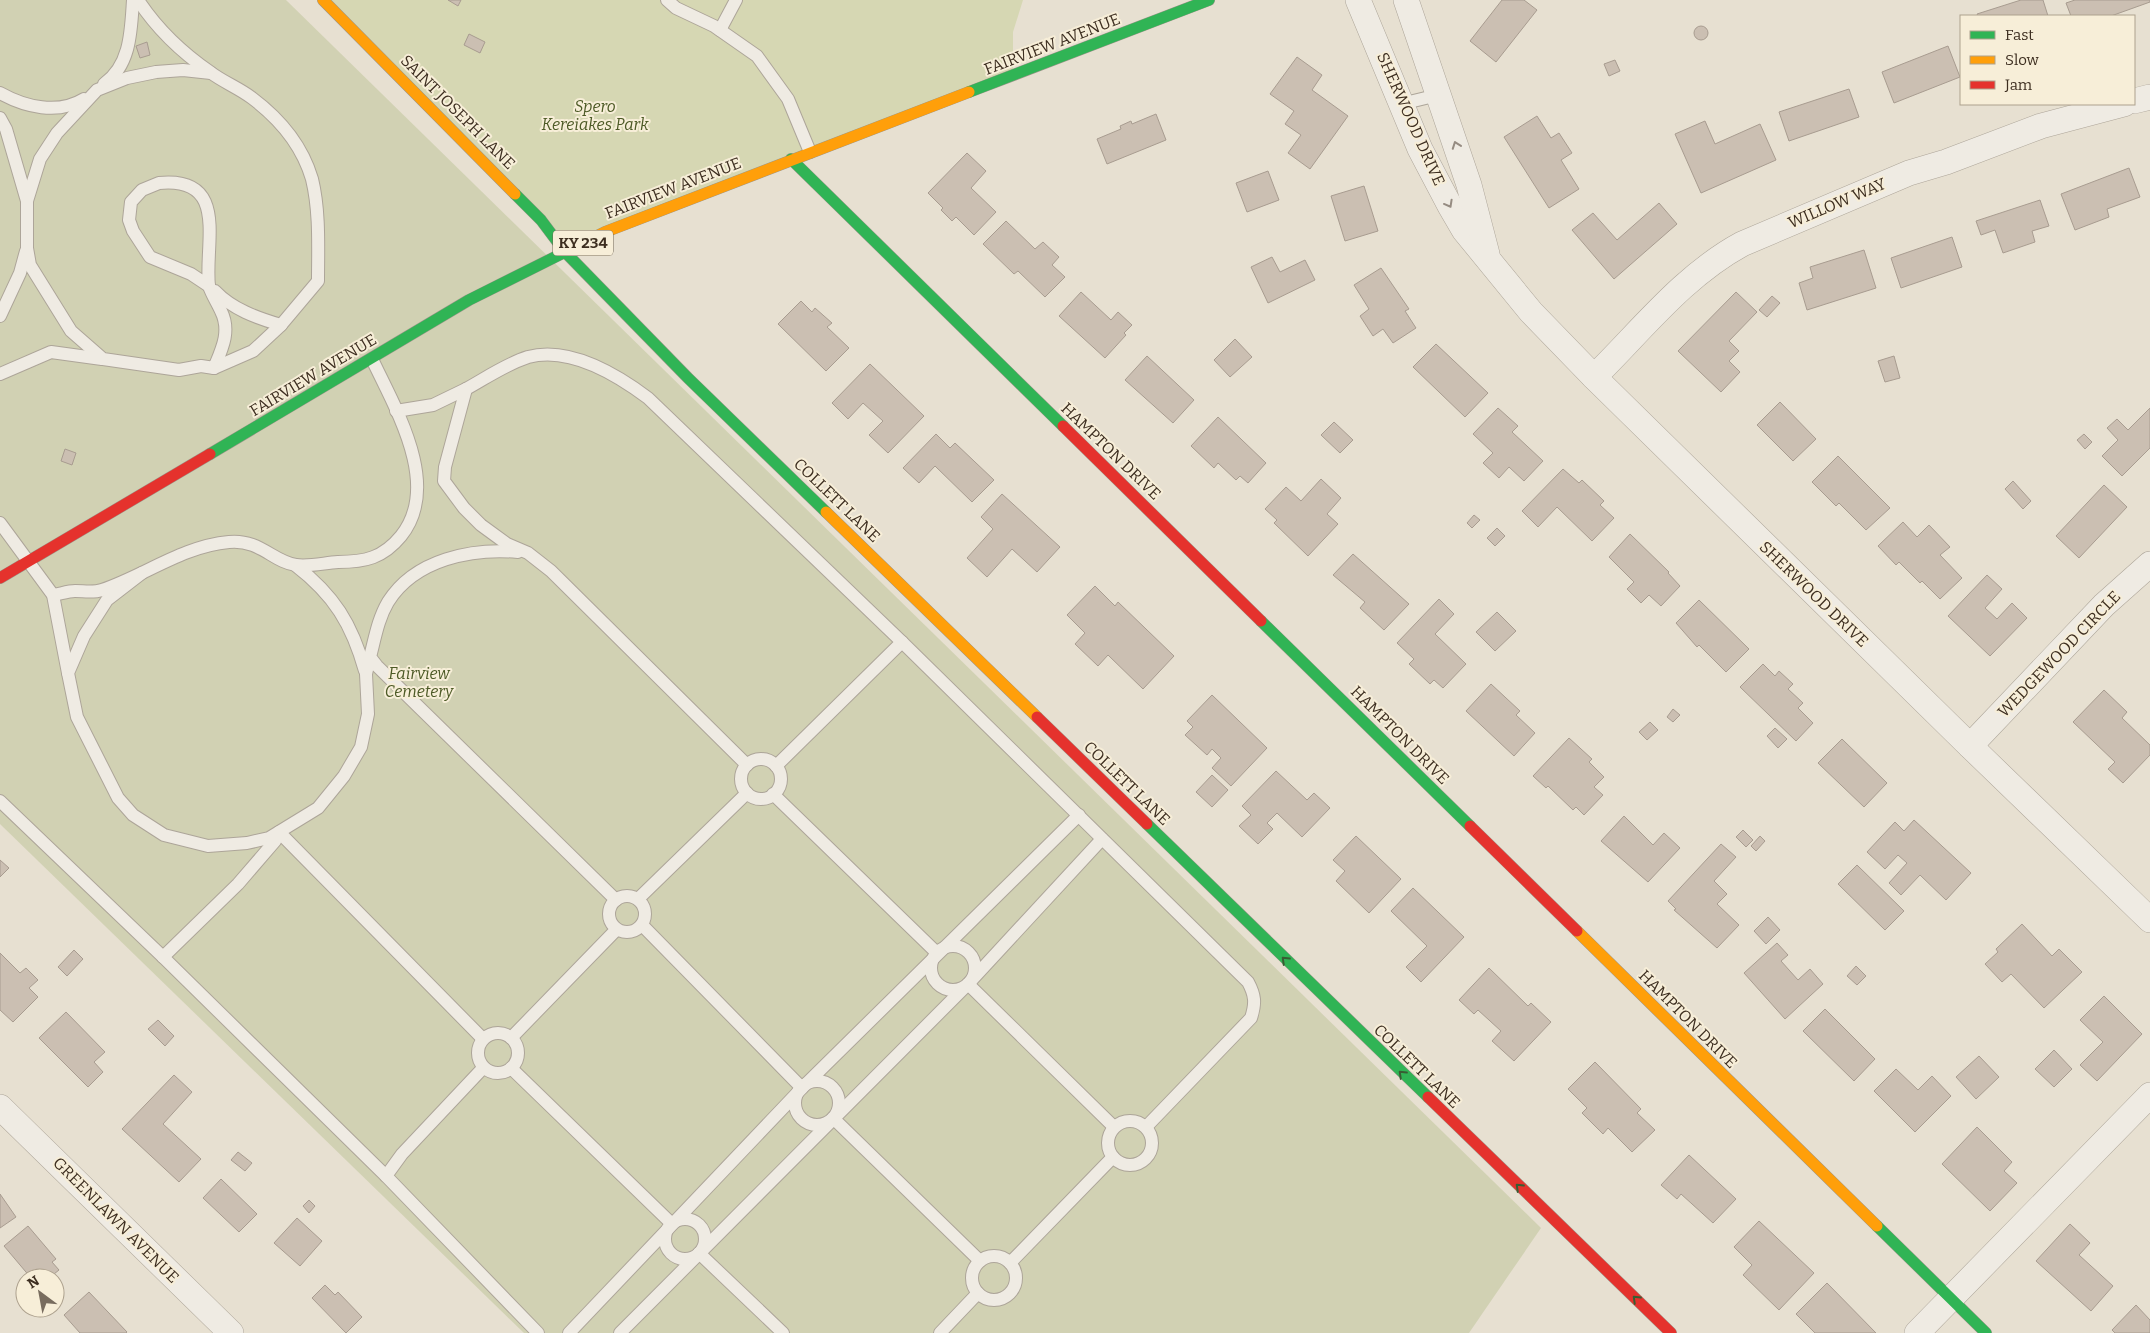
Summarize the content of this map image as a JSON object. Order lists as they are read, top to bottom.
{
  "streets": {
    "street": [
      "FAIRVIEW AVENUE",
      "SAINT JOSEPH LANE",
      "SHERWOOD DRIVE",
      "WILLOW WAY",
      "KY 234",
      "HAMPTON DRIVE",
      "COLLETT LANE",
      "WEDGEWOOD CIRCLE",
      "GREENLAWN AVENUE"
    ]
  },
  "crossings": [
    ["FAIRVIEW AVENUE", "SAINT JOSEPH LANE"],
    ["FAIRVIEW AVENUE", "HAMPTON DRIVE"],
    ["FAIRVIEW AVENUE", "COLLETT LANE"],
    ["SAINT JOSEPH LANE", "COLLETT LANE"],
    ["SHERWOOD DRIVE", "WILLOW WAY"],
    ["SHERWOOD DRIVE", "WEDGEWOOD CIRCLE"]
  ],
  "one_way": ["COLLETT LANE"],
  "parks": ["Spero Kereiakes Park", "Fairview Cemetery"],
  "legend": ["Fast", "Slow", "Jam"],
  "north": "top left"
}
